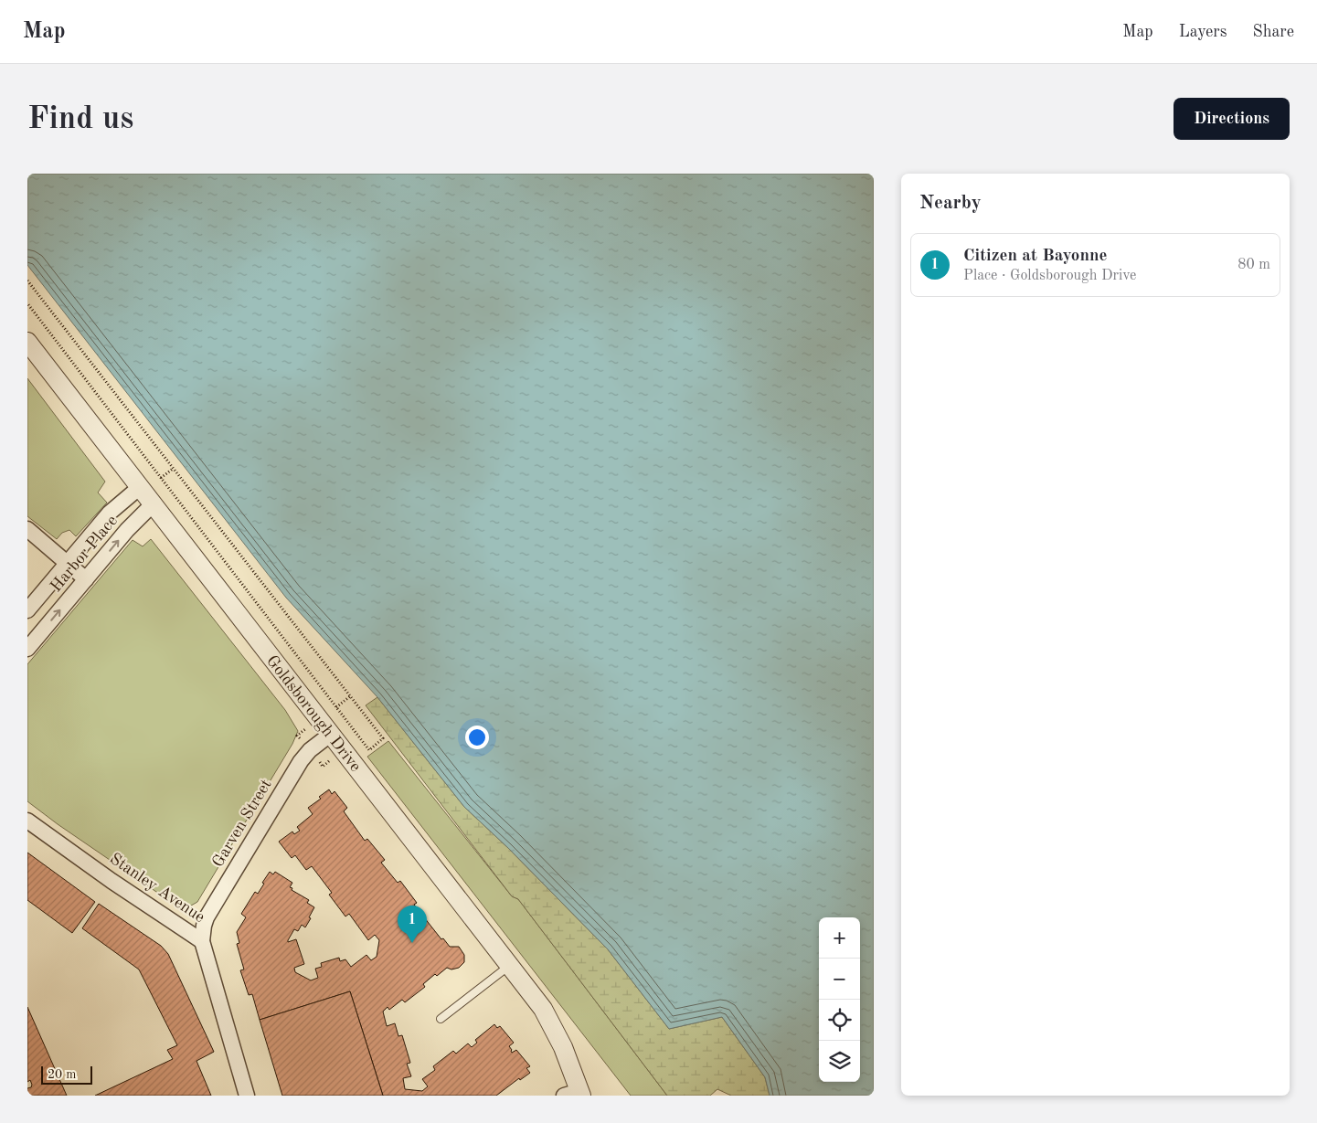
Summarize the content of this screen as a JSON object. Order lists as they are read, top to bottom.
{
  "streets": {
    "street": [
      "Harbor Place",
      "Goldsborough Drive",
      "Garven Street",
      "Stanley Avenue"
    ]
  },
  "crossings": [
    ["Harbor Place", "Goldsborough Drive"],
    ["Goldsborough Drive", "Garven Street"],
    ["Garven Street", "Stanley Avenue"]
  ],
  "scale_bar": "20 m",
  "page": {
    "header": "Map",
    "nav": ["Map", "Layers", "Share"],
    "buttons": "Directions",
    "title": "Find us",
    "heading": "Nearby",
    "list": [
      {
        "mark": "1",
        "name": "Citizen at Bayonne",
        "note": "Place · Goldsborough Drive",
        "value": "80 m"
      }
    ],
    "pins": "1",
    "map_buttons": ["+", "−"],
    "scale": "20 m"
  }
}
